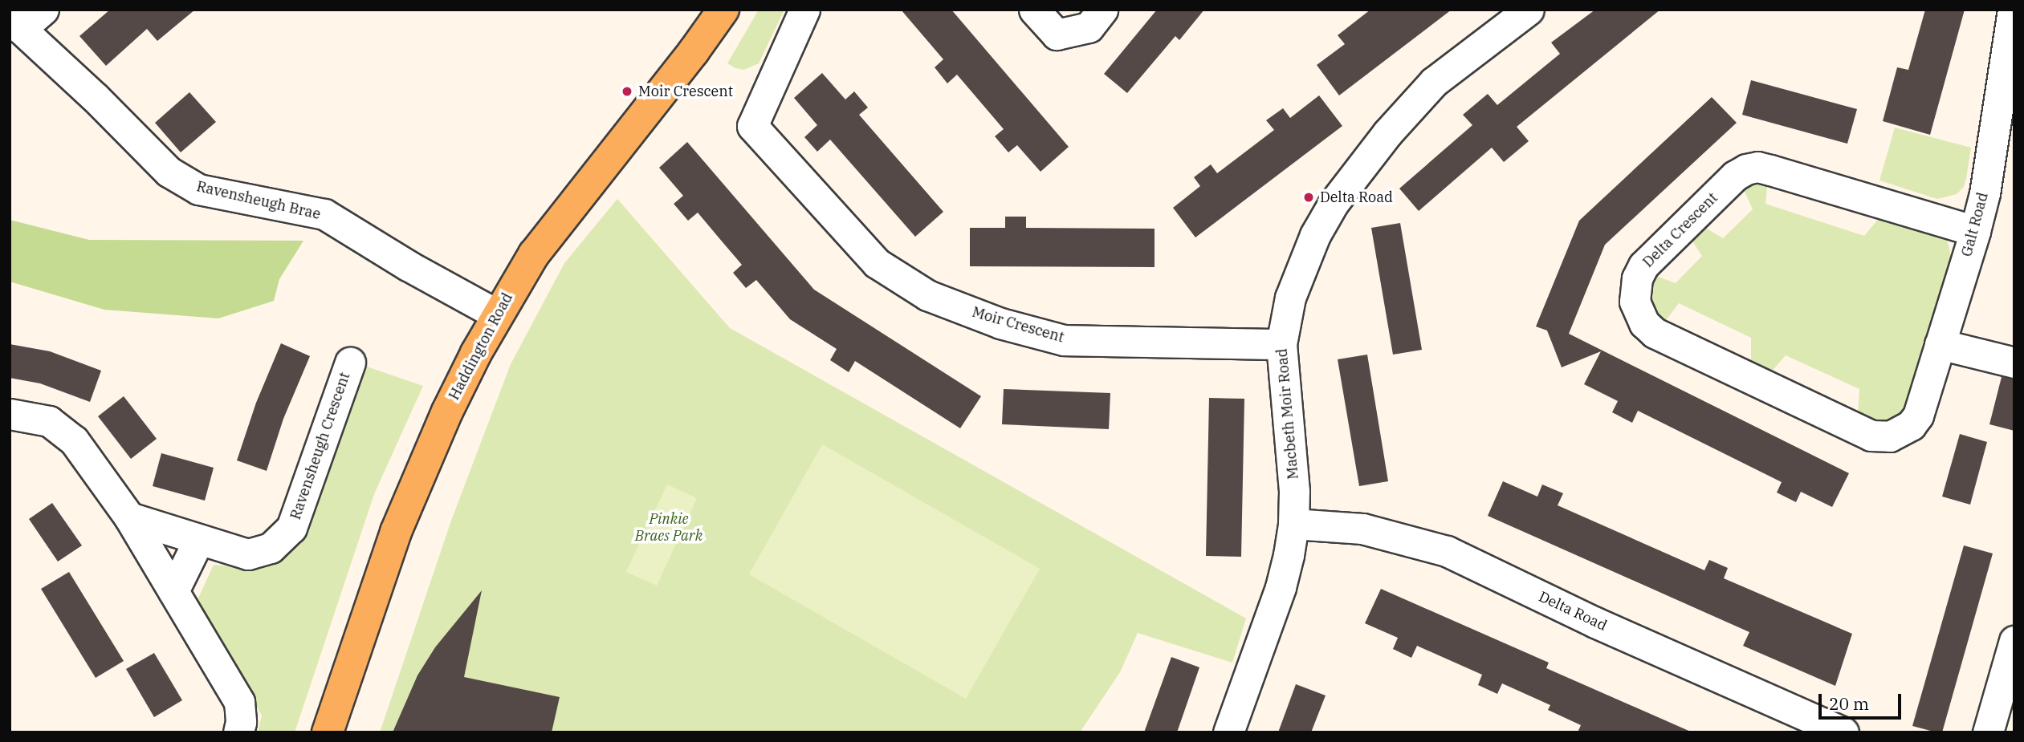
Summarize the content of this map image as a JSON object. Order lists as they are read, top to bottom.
{
  "streets": {
    "main road": ["Haddington Road"],
    "street": [
      "Ravensheugh Brae",
      "Galt Road",
      "Delta Crescent",
      "Moir Crescent",
      "Macbeth Moir Road",
      "Ravensheugh Crescent",
      "Delta Road"
    ]
  },
  "crossings": [
    ["Ravensheugh Brae", "Haddington Road"],
    ["Galt Road", "Delta Crescent"],
    ["Moir Crescent", "Macbeth Moir Road"],
    ["Macbeth Moir Road", "Delta Road"]
  ],
  "parks": ["Pinkie Braes Park"],
  "places": ["Moir Crescent", "Delta Road"],
  "scale_bar": "20 m"
}
